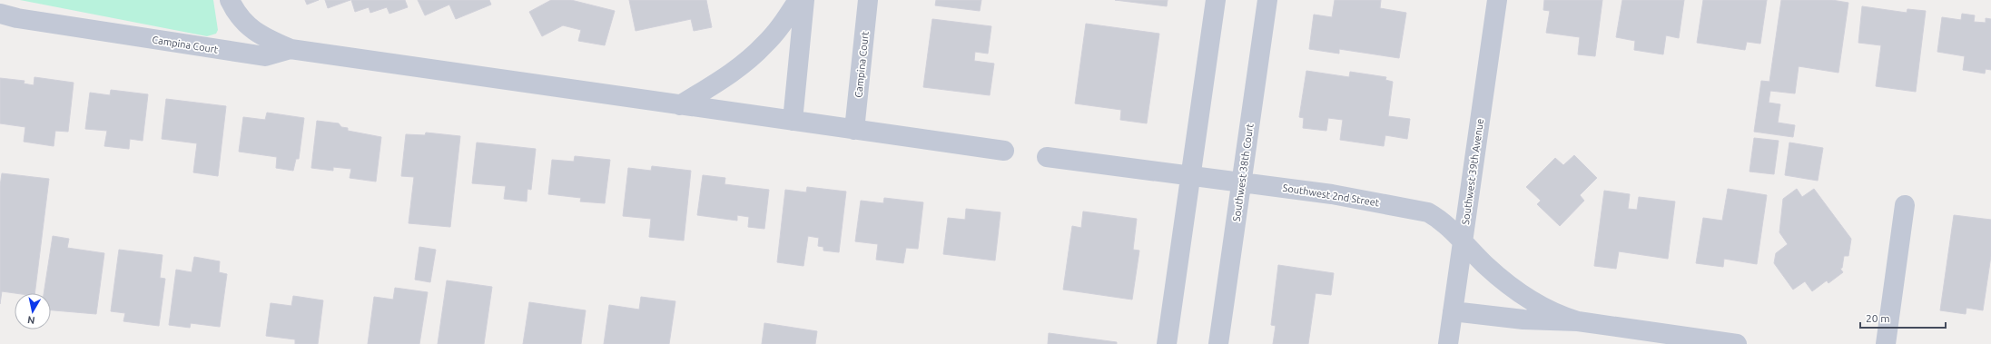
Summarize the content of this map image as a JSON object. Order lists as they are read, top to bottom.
{
  "streets": {
    "street": [
      "Campina Court",
      "Southwest 39th Avenue",
      "Southwest 38th Court",
      "Southwest 2nd Street"
    ]
  },
  "crossings": [
    ["Southwest 39th Avenue", "Southwest 2nd Street"],
    ["Southwest 38th Court", "Southwest 2nd Street"]
  ],
  "scale_bar": "20 m",
  "north": "bottom"
}
